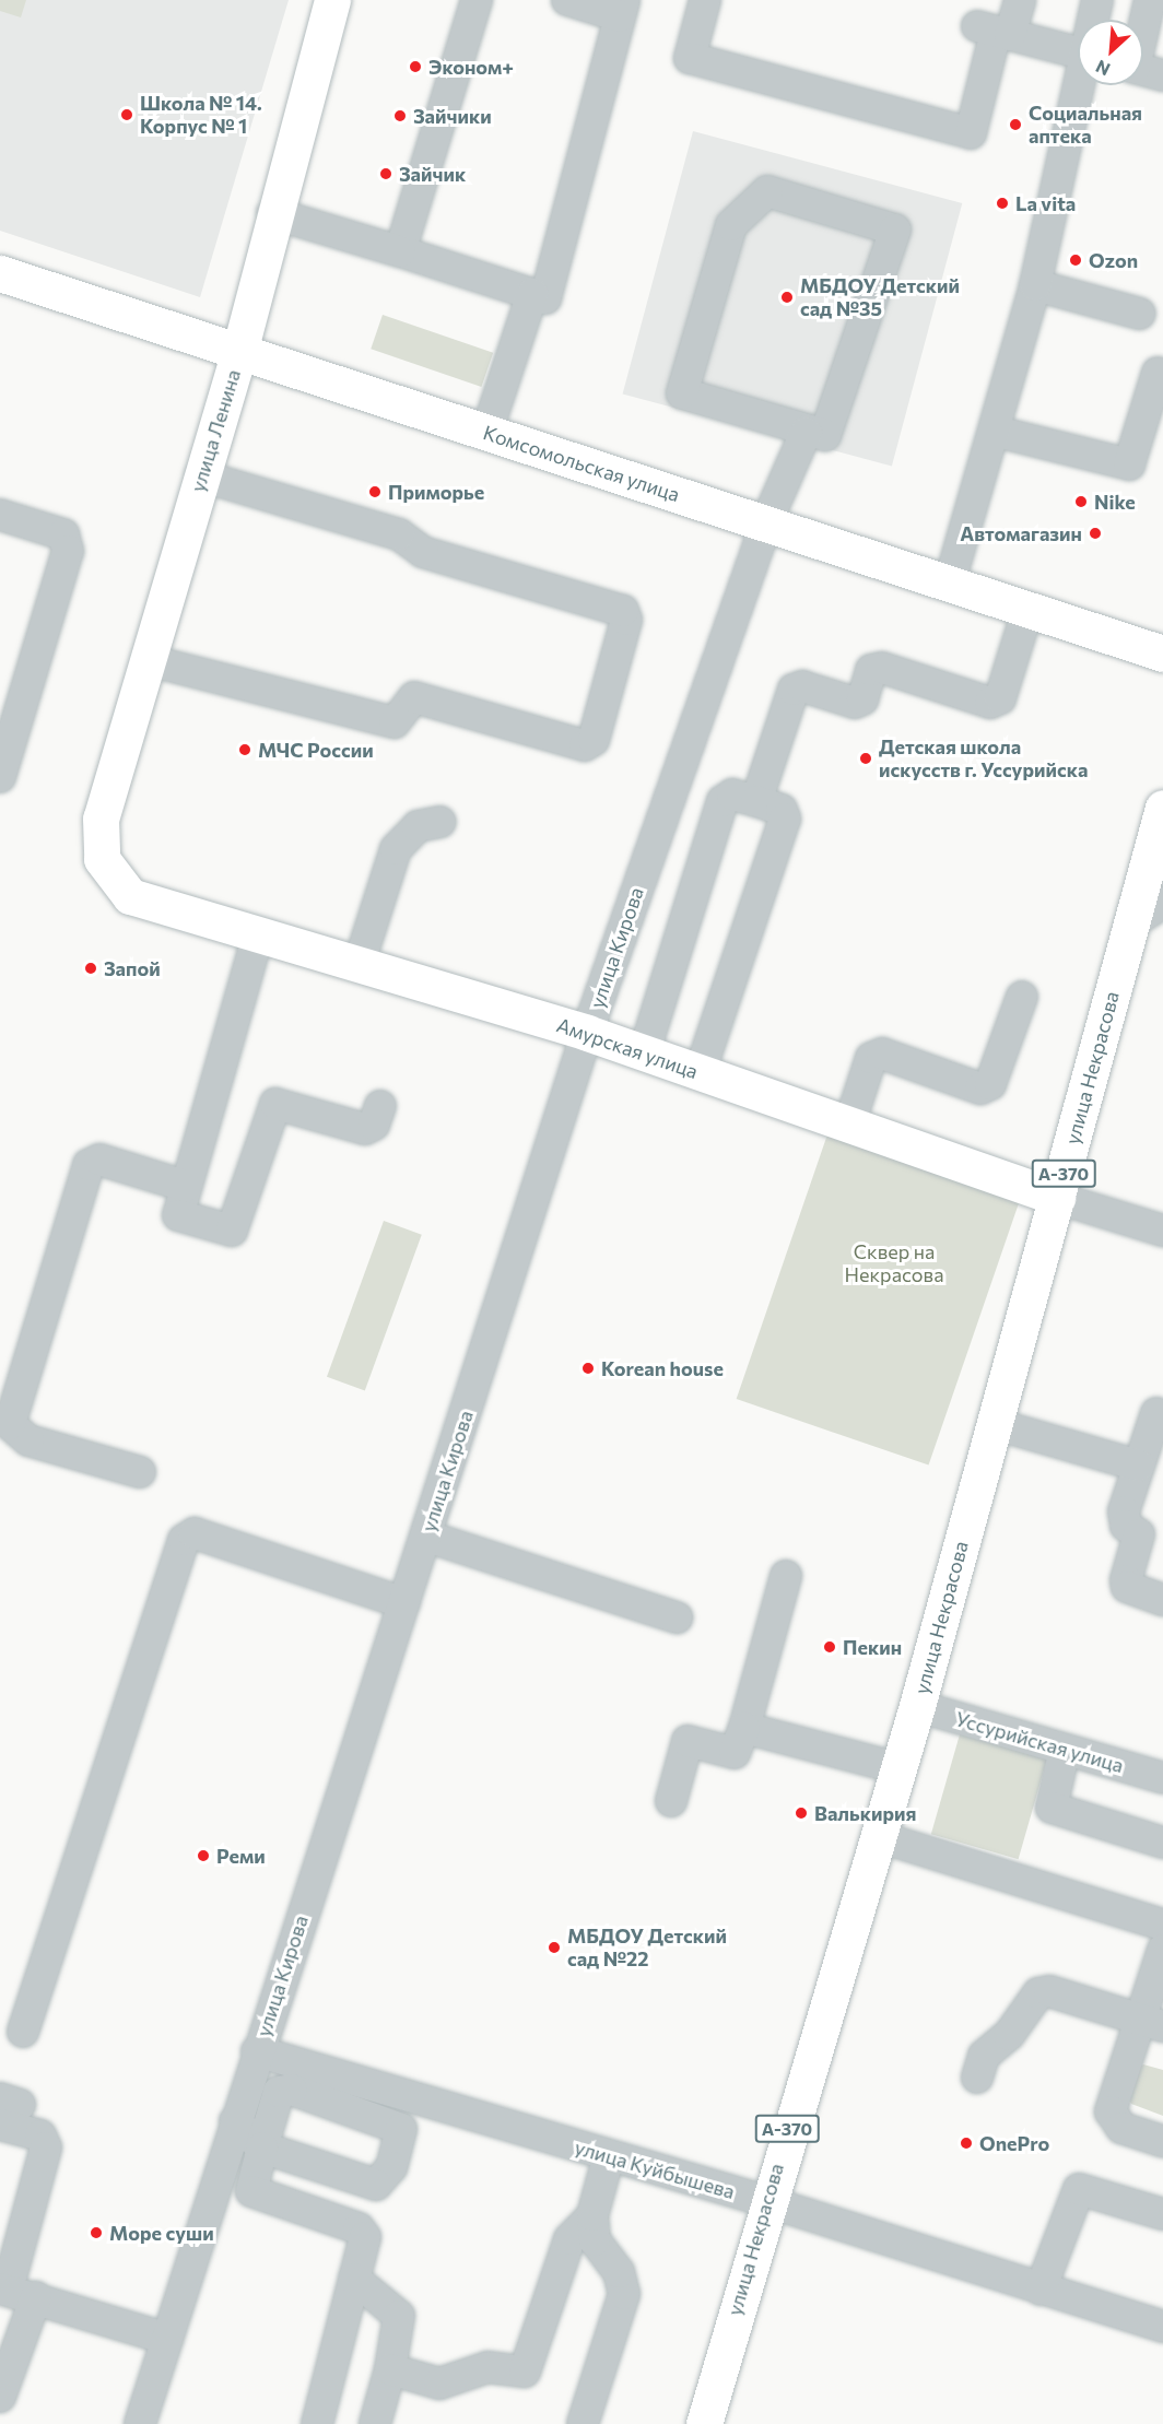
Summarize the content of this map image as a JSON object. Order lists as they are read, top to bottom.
{
  "streets": {
    "main road": [
      "улица Ленина",
      "Комсомольская улица",
      "Амурская улица",
      "улица Некрасова",
      "А-370"
    ],
    "street": ["улица Кирова", "Уссурийская улица", "улица Куйбышева"]
  },
  "crossings": [
    ["улица Ленина", "Комсомольская улица"],
    ["улица Ленина", "Амурская улица"],
    ["Комсомольская улица", "улица Кирова"],
    ["улица Кирова", "Амурская улица"],
    ["улица Кирова", "улица Куйбышева"],
    ["Амурская улица", "улица Некрасова"],
    ["улица Некрасова", "Уссурийская улица"],
    ["улица Некрасова", "улица Куйбышева"]
  ],
  "parks": ["Сквер на Некрасова"],
  "places": [
    "Эконом+",
    "Школа № 14. Корпус № 1",
    "Зайчики",
    "Социальная аптека",
    "Зайчик",
    "La vita",
    "Ozon",
    "МБДОУ Детский сад №35",
    "Приморье",
    "Nike",
    "Автомагазин",
    "МЧС России",
    "Детская школа искусств г. Уссурийска",
    "Запой",
    "Korean house",
    "Пекин",
    "Валькирия",
    "Реми",
    "МБДОУ Детский сад №22",
    "OnePro",
    "Море суши"
  ],
  "north": "bottom left"
}
